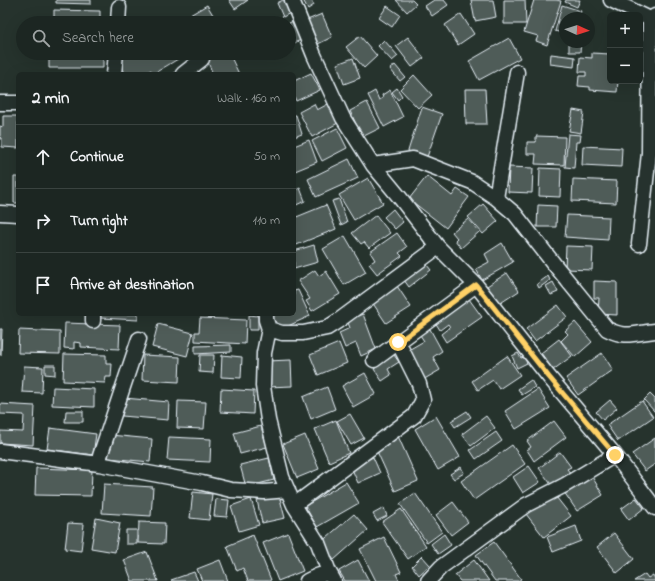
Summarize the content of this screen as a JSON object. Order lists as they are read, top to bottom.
{
  "north": "right",
  "page": {
    "map_buttons": ["+", "−"],
    "search": "Search here",
    "heading": ["2 min", "Walk · 160 m"],
    "list": [
      ["Continue", "50 m"],
      ["Turn right", "110 m"],
      "Arrive at destination"
    ]
  }
}
